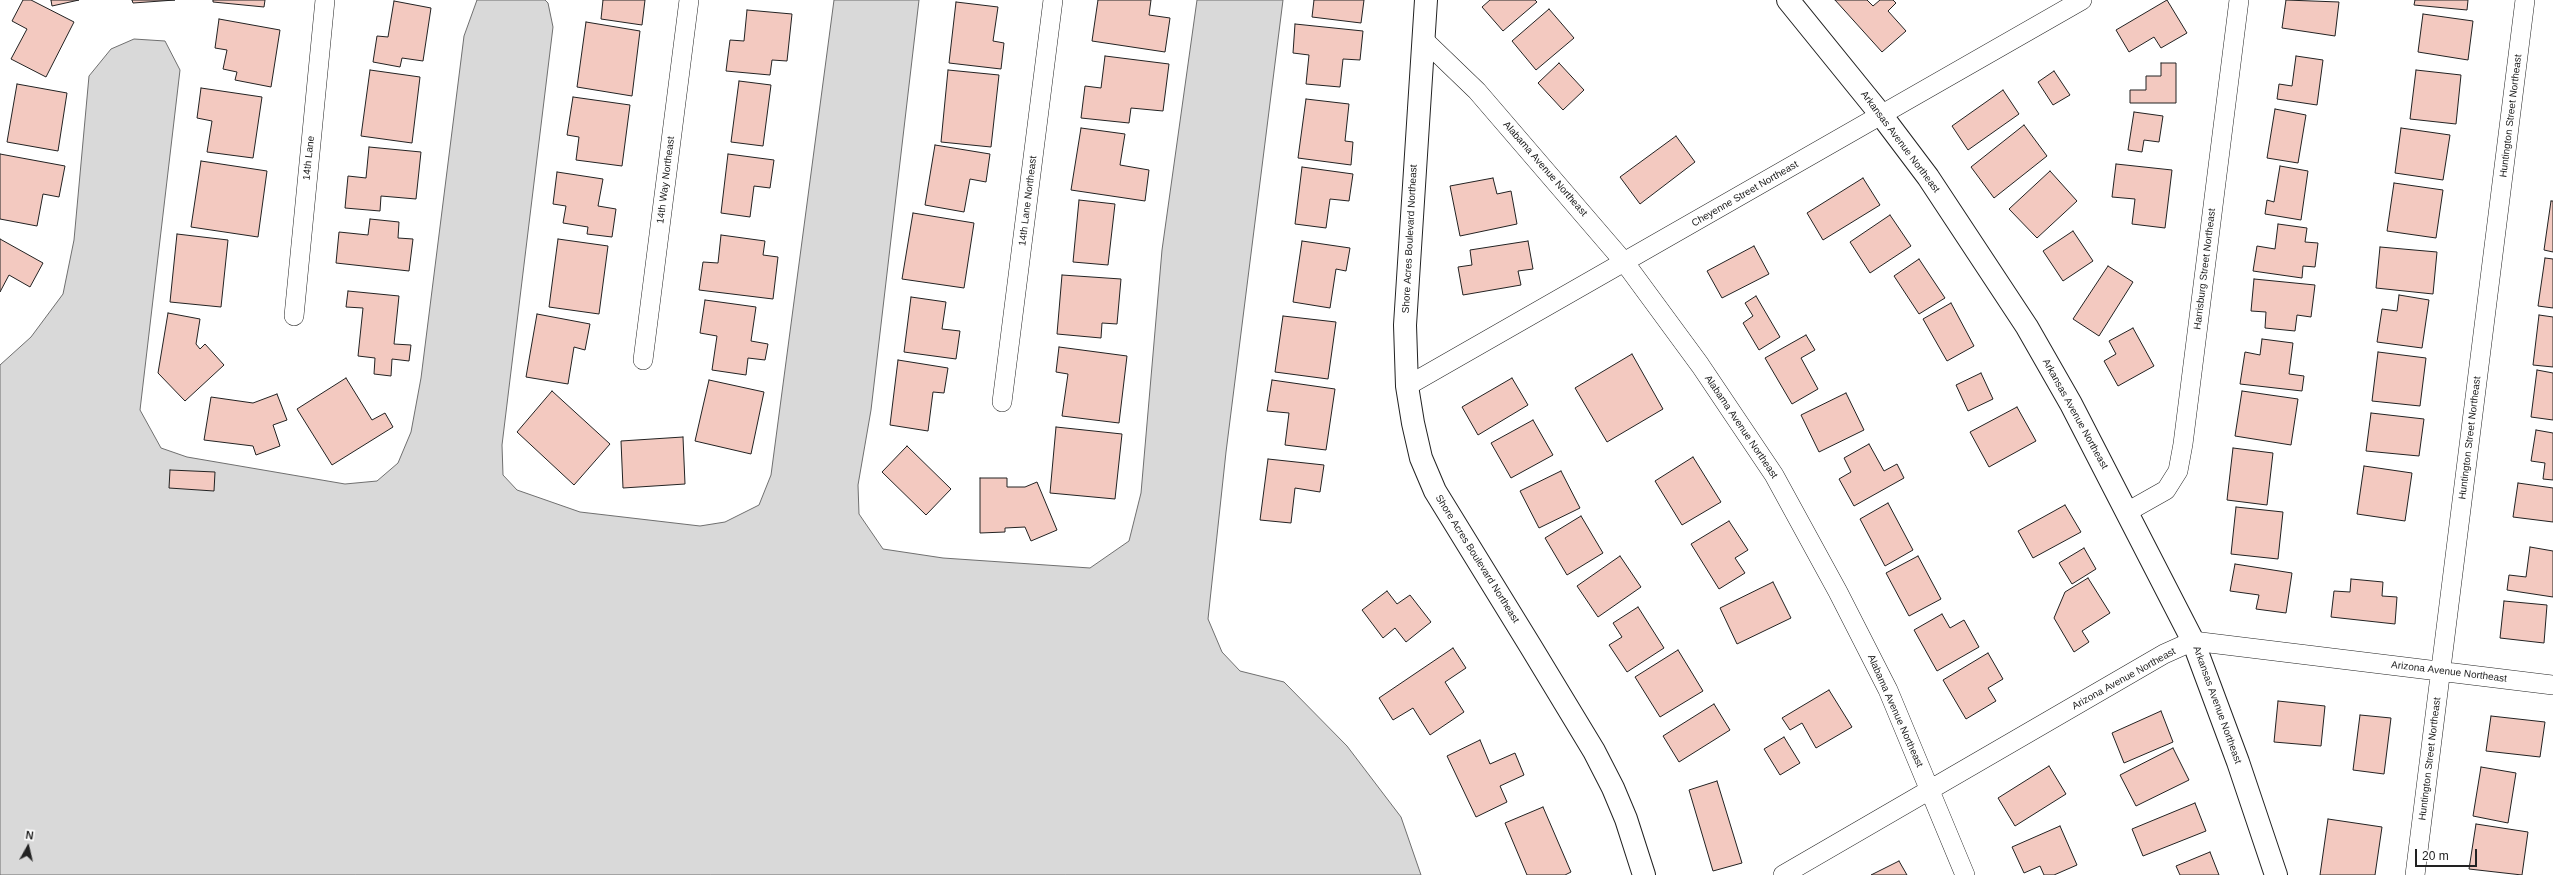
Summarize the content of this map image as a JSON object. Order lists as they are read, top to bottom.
{
  "streets": {
    "street": [
      "Huntington Street Northeast",
      "Arkansas Avenue Northeast",
      "14th Lane",
      "Alabama Avenue Northeast",
      "14th Way Northeast",
      "Cheyenne Street Northeast",
      "14th Lane Northeast",
      "Shore Acres Boulevard Northeast",
      "Harrisburg Street Northeast",
      "Arizona Avenue Northeast"
    ]
  },
  "crossings": [
    ["Huntington Street Northeast", "Arizona Avenue Northeast"],
    ["Arkansas Avenue Northeast", "Cheyenne Street Northeast"],
    ["Arkansas Avenue Northeast", "Harrisburg Street Northeast"],
    ["Arkansas Avenue Northeast", "Arizona Avenue Northeast"],
    ["Alabama Avenue Northeast", "Cheyenne Street Northeast"],
    ["Alabama Avenue Northeast", "Shore Acres Boulevard Northeast"],
    ["Alabama Avenue Northeast", "Arizona Avenue Northeast"],
    ["Cheyenne Street Northeast", "Shore Acres Boulevard Northeast"]
  ],
  "scale_bar": "20 m",
  "north": "top"
}
